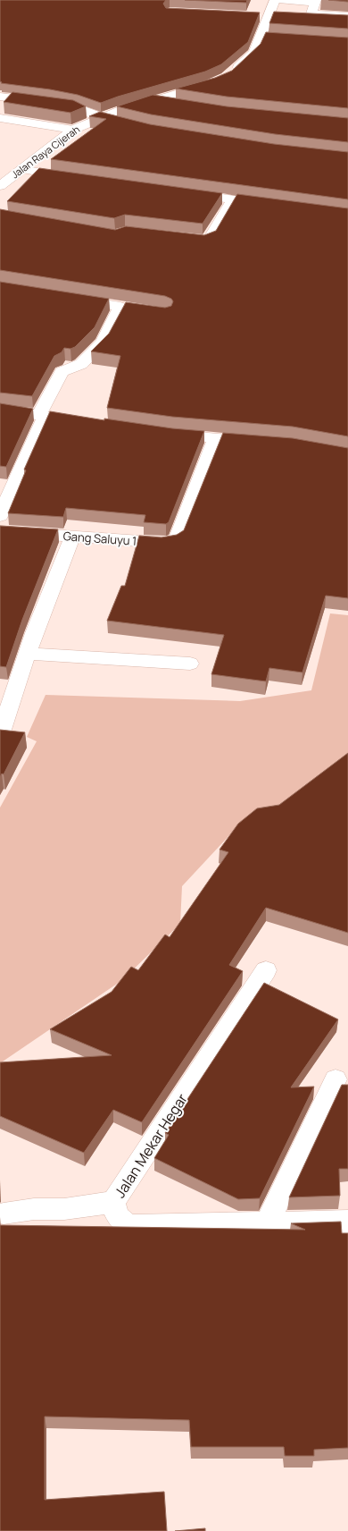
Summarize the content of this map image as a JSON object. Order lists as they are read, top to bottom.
{
  "streets": {
    "street": ["Jalan Raya Cijerah", "Gang Saluyu 1", "Jalan Mekar Hegar"]
  }
}
